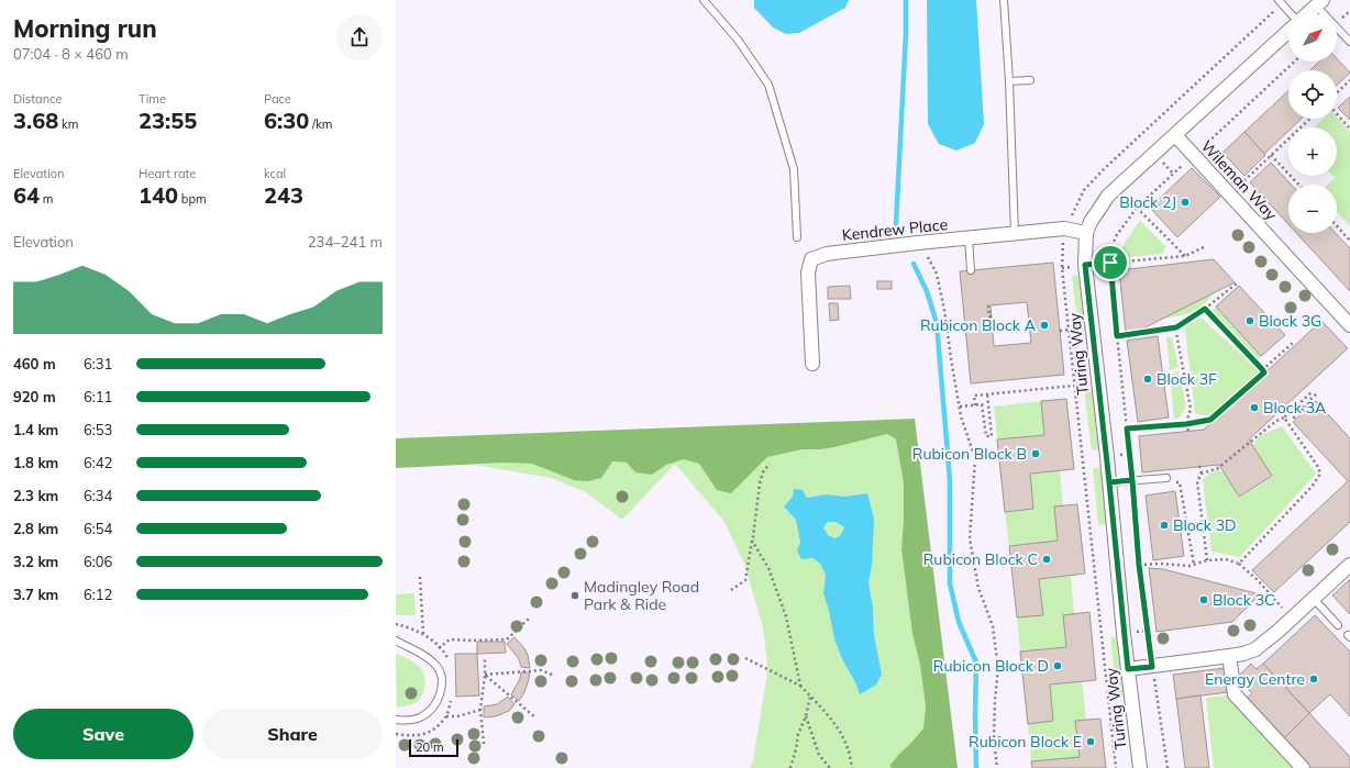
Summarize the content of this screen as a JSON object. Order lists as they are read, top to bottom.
{
  "streets": {
    "street": ["Wileman Way", "Kendrew Place", "Turing Way"]
  },
  "crossings": [
    ["Wileman Way", "Turing Way"],
    ["Kendrew Place", "Turing Way"]
  ],
  "places": [
    "Block 2J",
    "Block 3G",
    "Rubicon Block A",
    "Block 3F",
    "Block 3A",
    "Rubicon Block B",
    "Block 3D",
    "Rubicon Block C",
    "Madingley Road Park & Ride",
    "Block 3C",
    "Rubicon Block D",
    "Energy Centre",
    "Rubicon Block E"
  ],
  "scale_bar": "20 m",
  "north": "top right",
  "page": {
    "heading": ["Morning run", "07:04 · 8 × 460 m"],
    "map_buttons": ["+", "−"],
    "stats": [
      ["Distance", "3.68 km"],
      ["Time", "23:55"],
      ["Pace", "6:30 /km"],
      ["Elevation", "64 m"],
      ["Heart rate", "140 bpm"],
      ["kcal", "243"]
    ],
    "chart": ["Elevation", "234–241 m"],
    "list": [
      {
        "name": "460 m",
        "note": "6:31"
      },
      {
        "name": "920 m",
        "note": "6:11"
      },
      {
        "name": "1.4 km",
        "note": "6:53"
      },
      {
        "name": "1.8 km",
        "note": "6:42"
      },
      {
        "name": "2.3 km",
        "note": "6:34"
      },
      {
        "name": "2.8 km",
        "note": "6:54"
      },
      {
        "name": "3.2 km",
        "note": "6:06"
      },
      {
        "name": "3.7 km",
        "note": "6:12"
      }
    ],
    "buttons": ["Save", "Share"],
    "scale": "20 m"
  }
}
